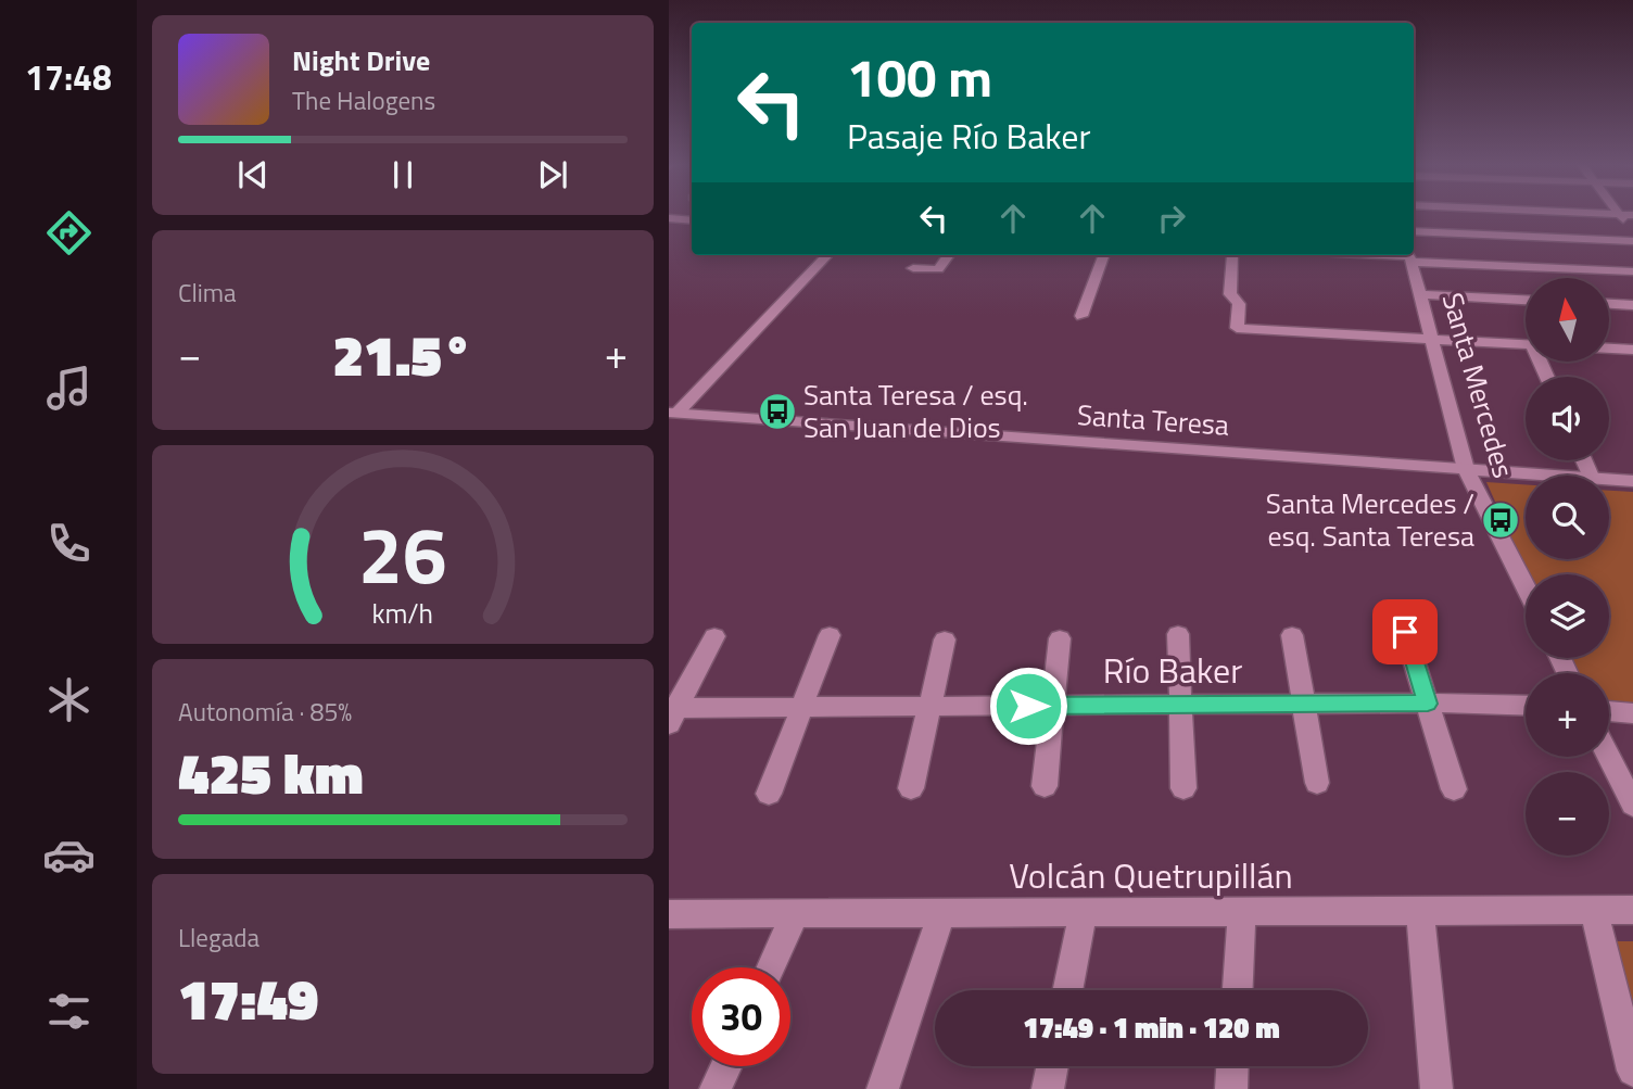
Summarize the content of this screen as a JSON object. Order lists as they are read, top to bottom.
{
  "streets": {
    "street": [
      "Santa Mercedes",
      "Santa Teresa",
      "Río Baker",
      "Volcán Quetrupillán"
    ]
  },
  "crossings": [
    ["Santa Mercedes", "Santa Teresa"]
  ],
  "places": {
    "bus stop": ["Santa Teresa / esq. San Juan de Dios", "Santa Mercedes / esq. Santa Teresa"]
  },
  "north": "top",
  "page": {
    "tabs": "17:48",
    "turn": ["100 m", "Pasaje Río Baker"],
    "song": ["Night Drive", "The Halogens"],
    "tile": [
      "Clima",
      ["Autonomía · 85%", "425 km"],
      ["Llegada", "17:49"]
    ],
    "map_buttons": ["+", "−"],
    "heat": ["−", "21.5°", "+"],
    "limit": "30",
    "trip": "17:49 · 1 min · 120 m",
    "gauge": ["26", "km/h"]
  }
}
